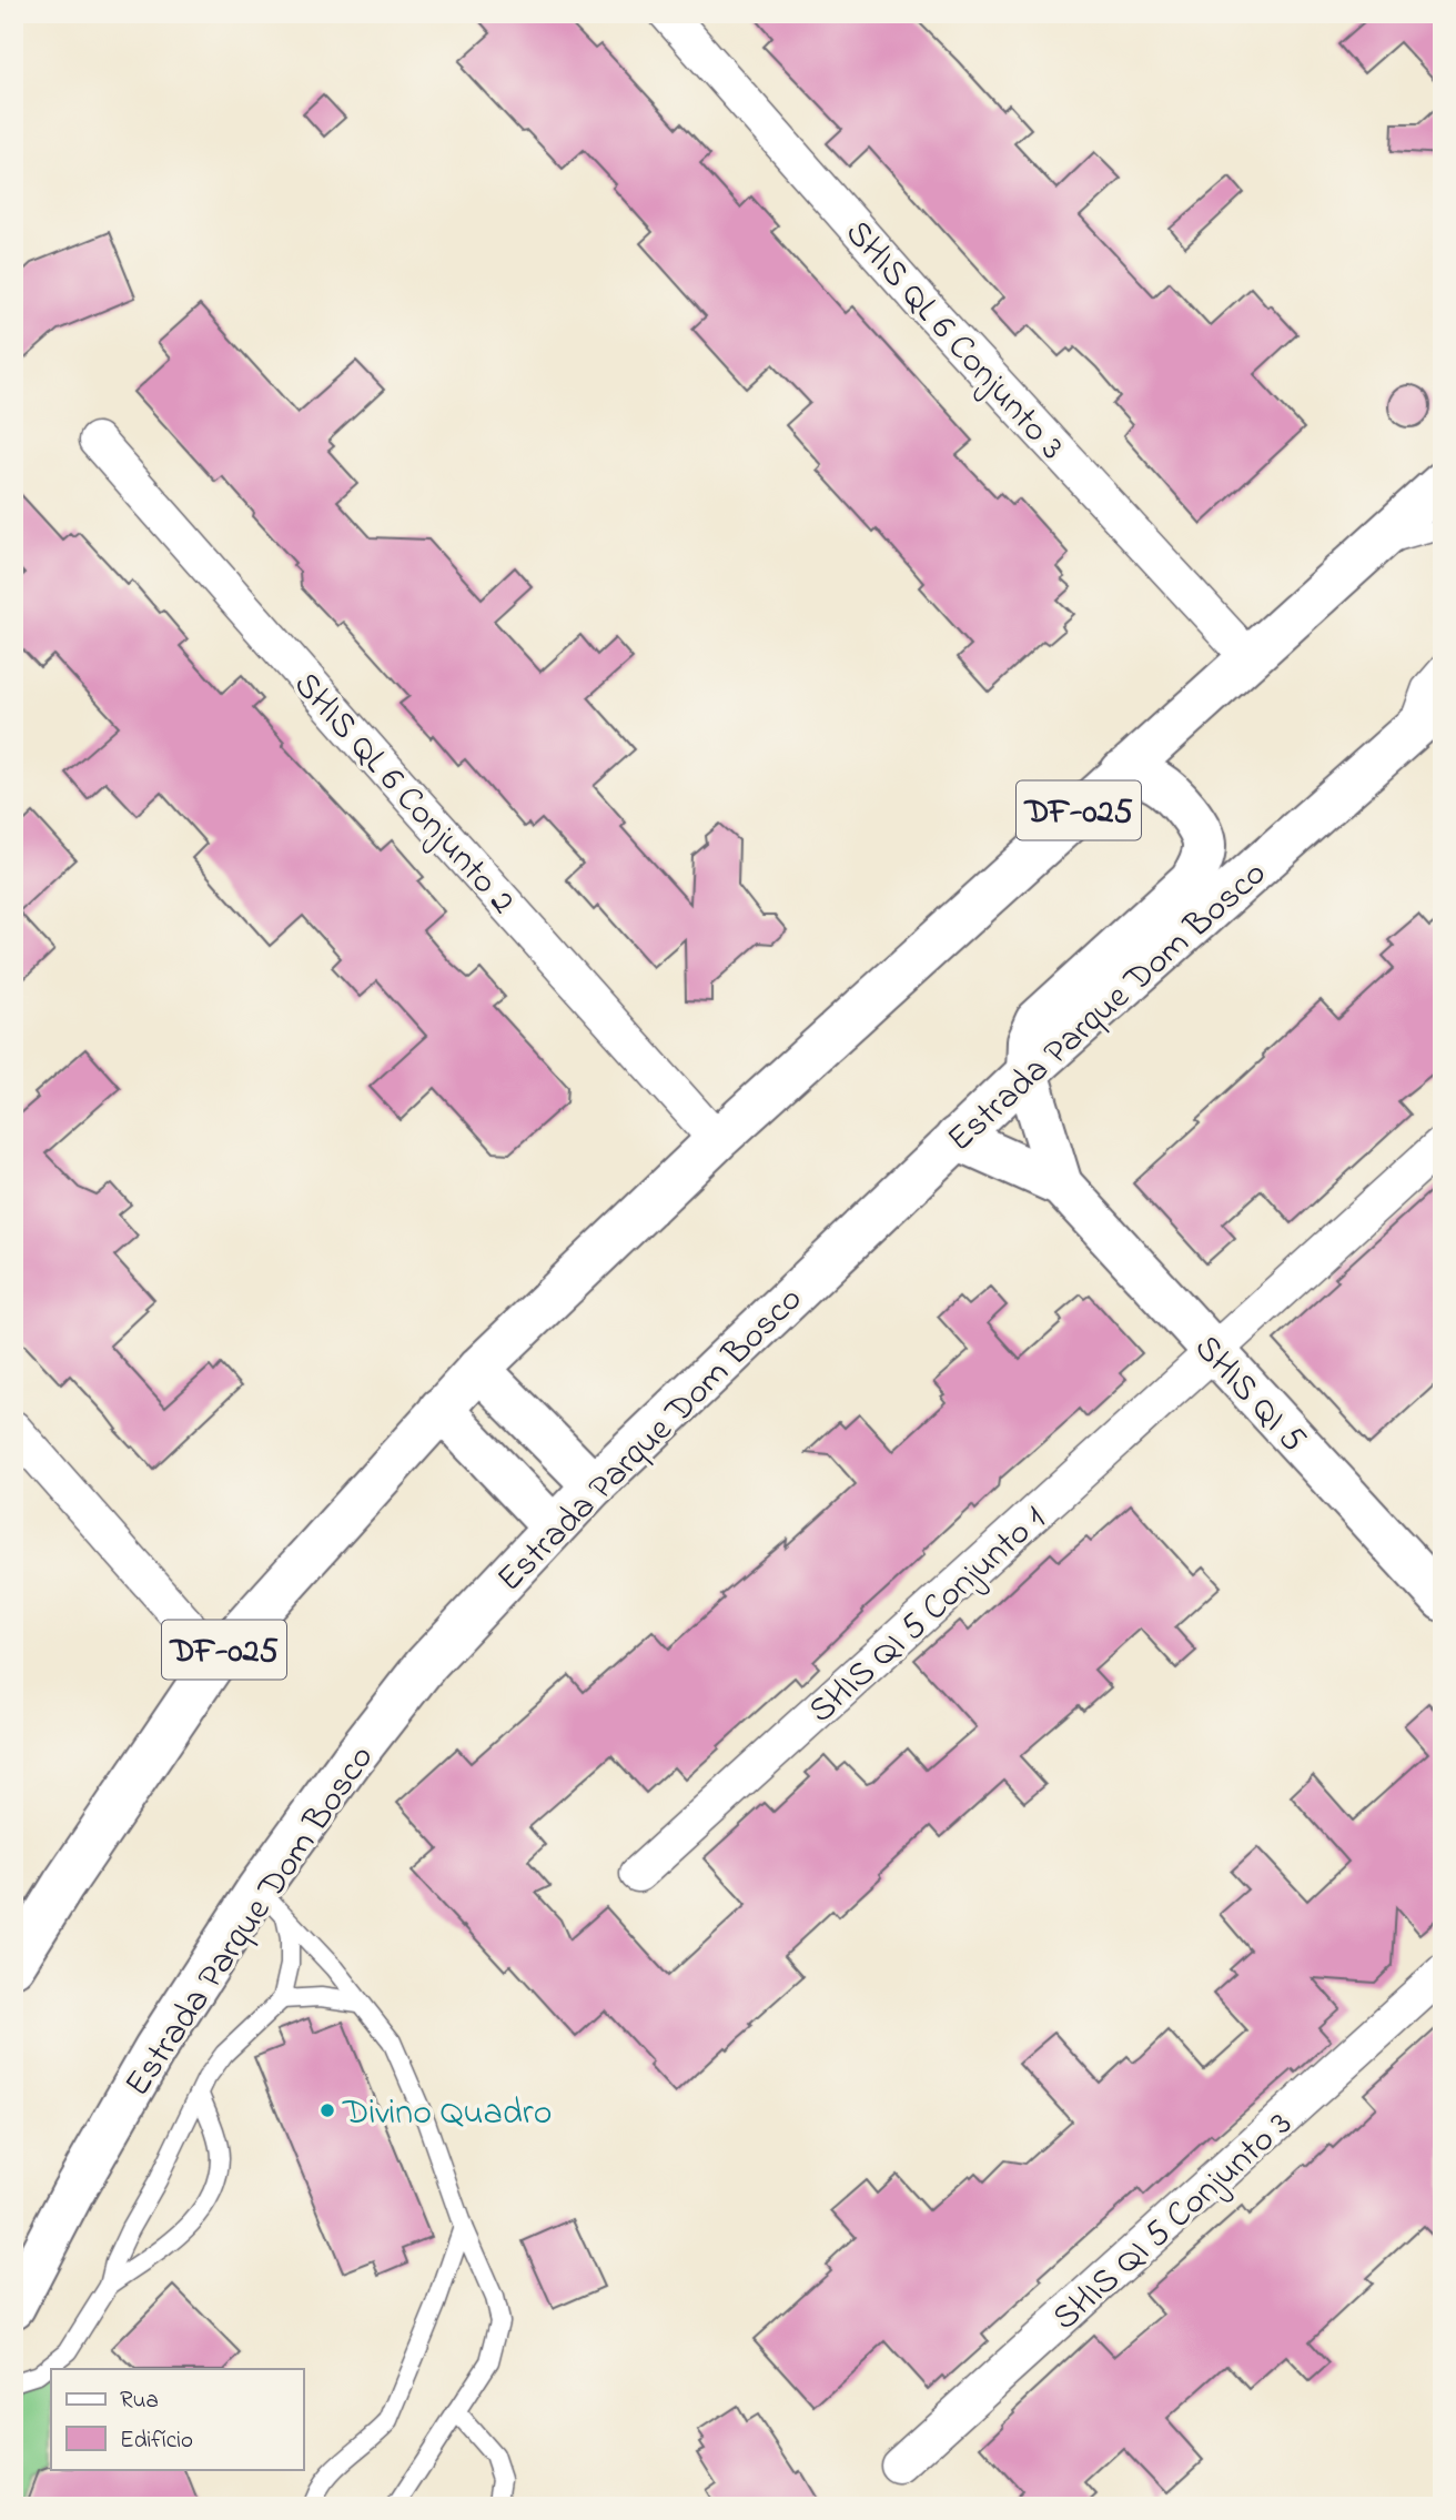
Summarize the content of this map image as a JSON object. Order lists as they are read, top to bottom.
{
  "streets": {
    "main road": ["DF-025", "Estrada Parque Dom Bosco", "SHIS QI 5"],
    "street": [
      "SHIS QL 6 Conjunto 3",
      "SHIS QL 6 Conjunto 2",
      "SHIS QI 5 Conjunto 1",
      "SHIS QI 5 Conjunto 3"
    ]
  },
  "crossings": [
    ["SHIS QL 6 Conjunto 3", "DF-025"],
    ["SHIS QL 6 Conjunto 2", "DF-025"],
    ["Estrada Parque Dom Bosco", "SHIS QI 5"],
    ["SHIS QI 5", "SHIS QI 5 Conjunto 1"]
  ],
  "places": ["Divino Quadro"],
  "legend": ["Rua", "Edifício"]
}
